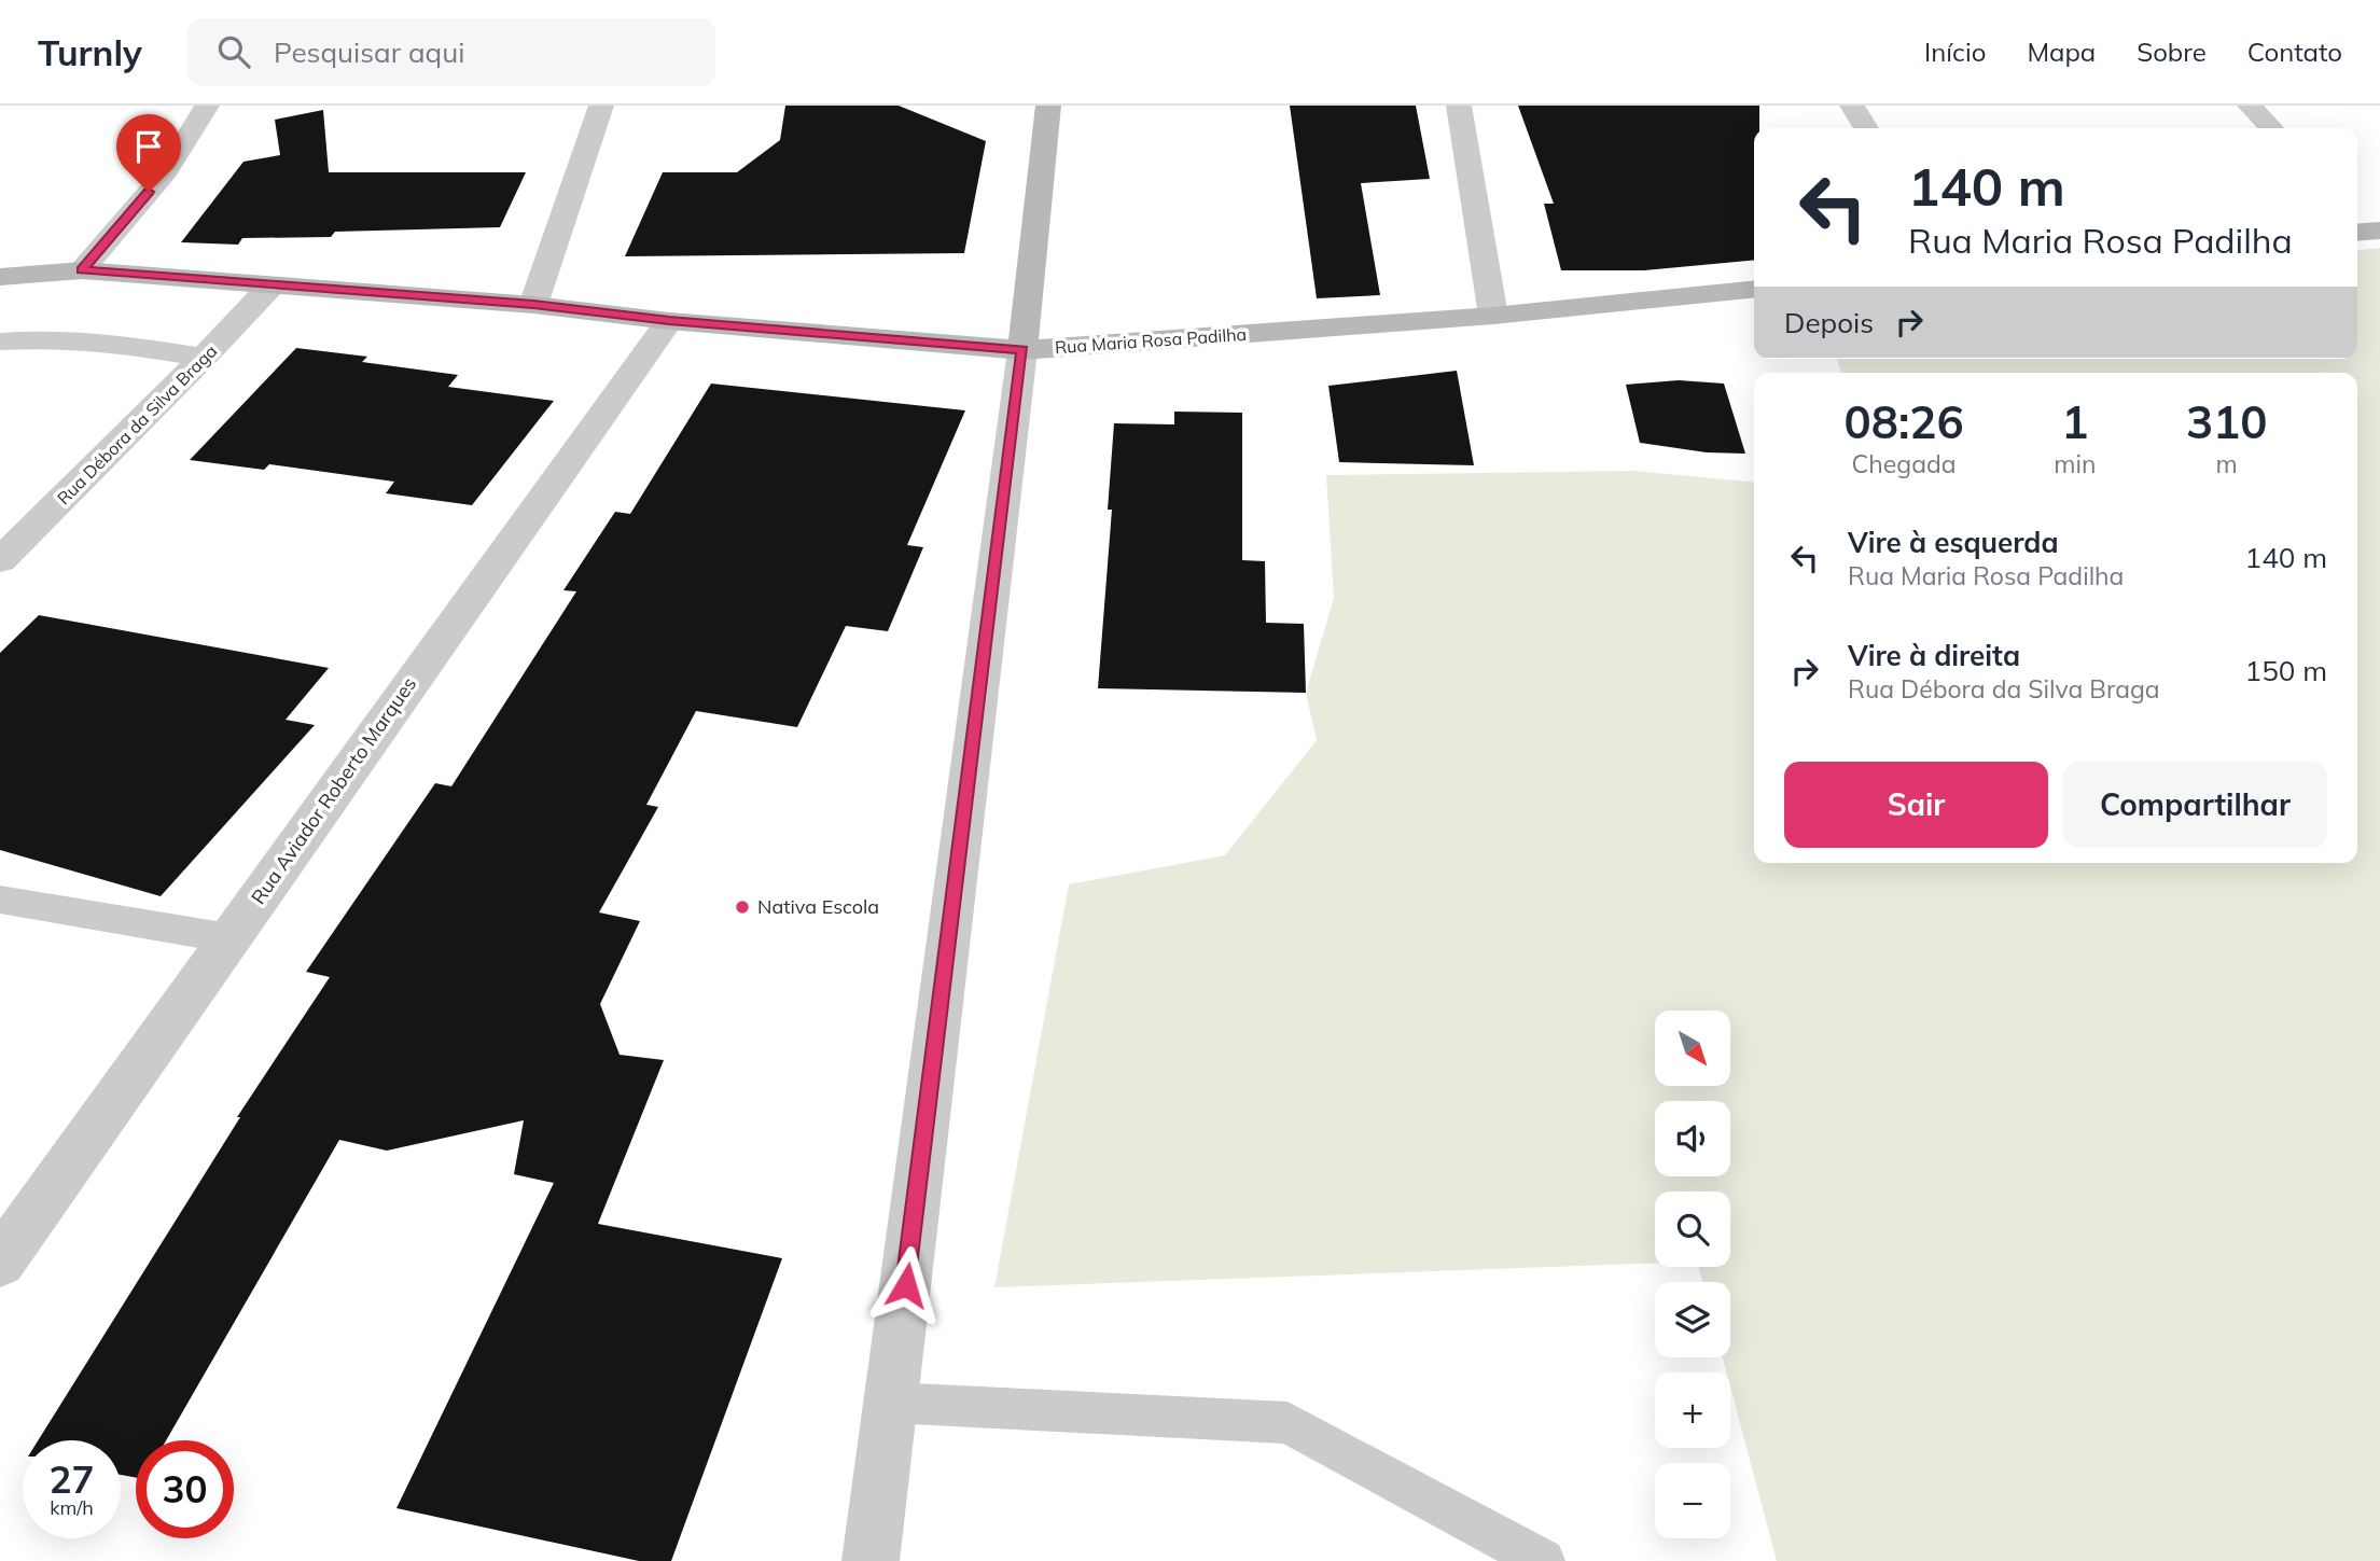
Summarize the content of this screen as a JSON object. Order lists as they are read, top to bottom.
{
  "streets": {
    "main road": ["Rua Maria Rosa Padilha"],
    "street": ["Rua Débora da Silva Braga", "Rua Aviador Roberto Marques"]
  },
  "crossings": [
    ["Rua Maria Rosa Padilha", "Rua Débora da Silva Braga"],
    ["Rua Maria Rosa Padilha", "Rua Aviador Roberto Marques"]
  ],
  "places": ["Nativa Escola"],
  "north": "bottom right",
  "page": {
    "header": "Turnly",
    "search": "Pesquisar aqui",
    "nav": [
      "Início",
      "Mapa",
      "Sobre",
      "Contato"
    ],
    "turn": ["140 m", "Rua Maria Rosa Padilha"],
    "then": "Depois",
    "eta": [
      "08:26",
      "Chegada",
      "1",
      "min",
      "310",
      "m"
    ],
    "list": [
      {
        "name": "Vire à esquerda",
        "note": "Rua Maria Rosa Padilha",
        "value": "140 m"
      },
      {
        "name": "Vire à direita",
        "note": "Rua Débora da Silva Braga",
        "value": "150 m"
      }
    ],
    "buttons": ["Sair", "Compartilhar"],
    "map_buttons": ["+", "−"],
    "speed": "27 km/h",
    "limit": "30"
  }
}
